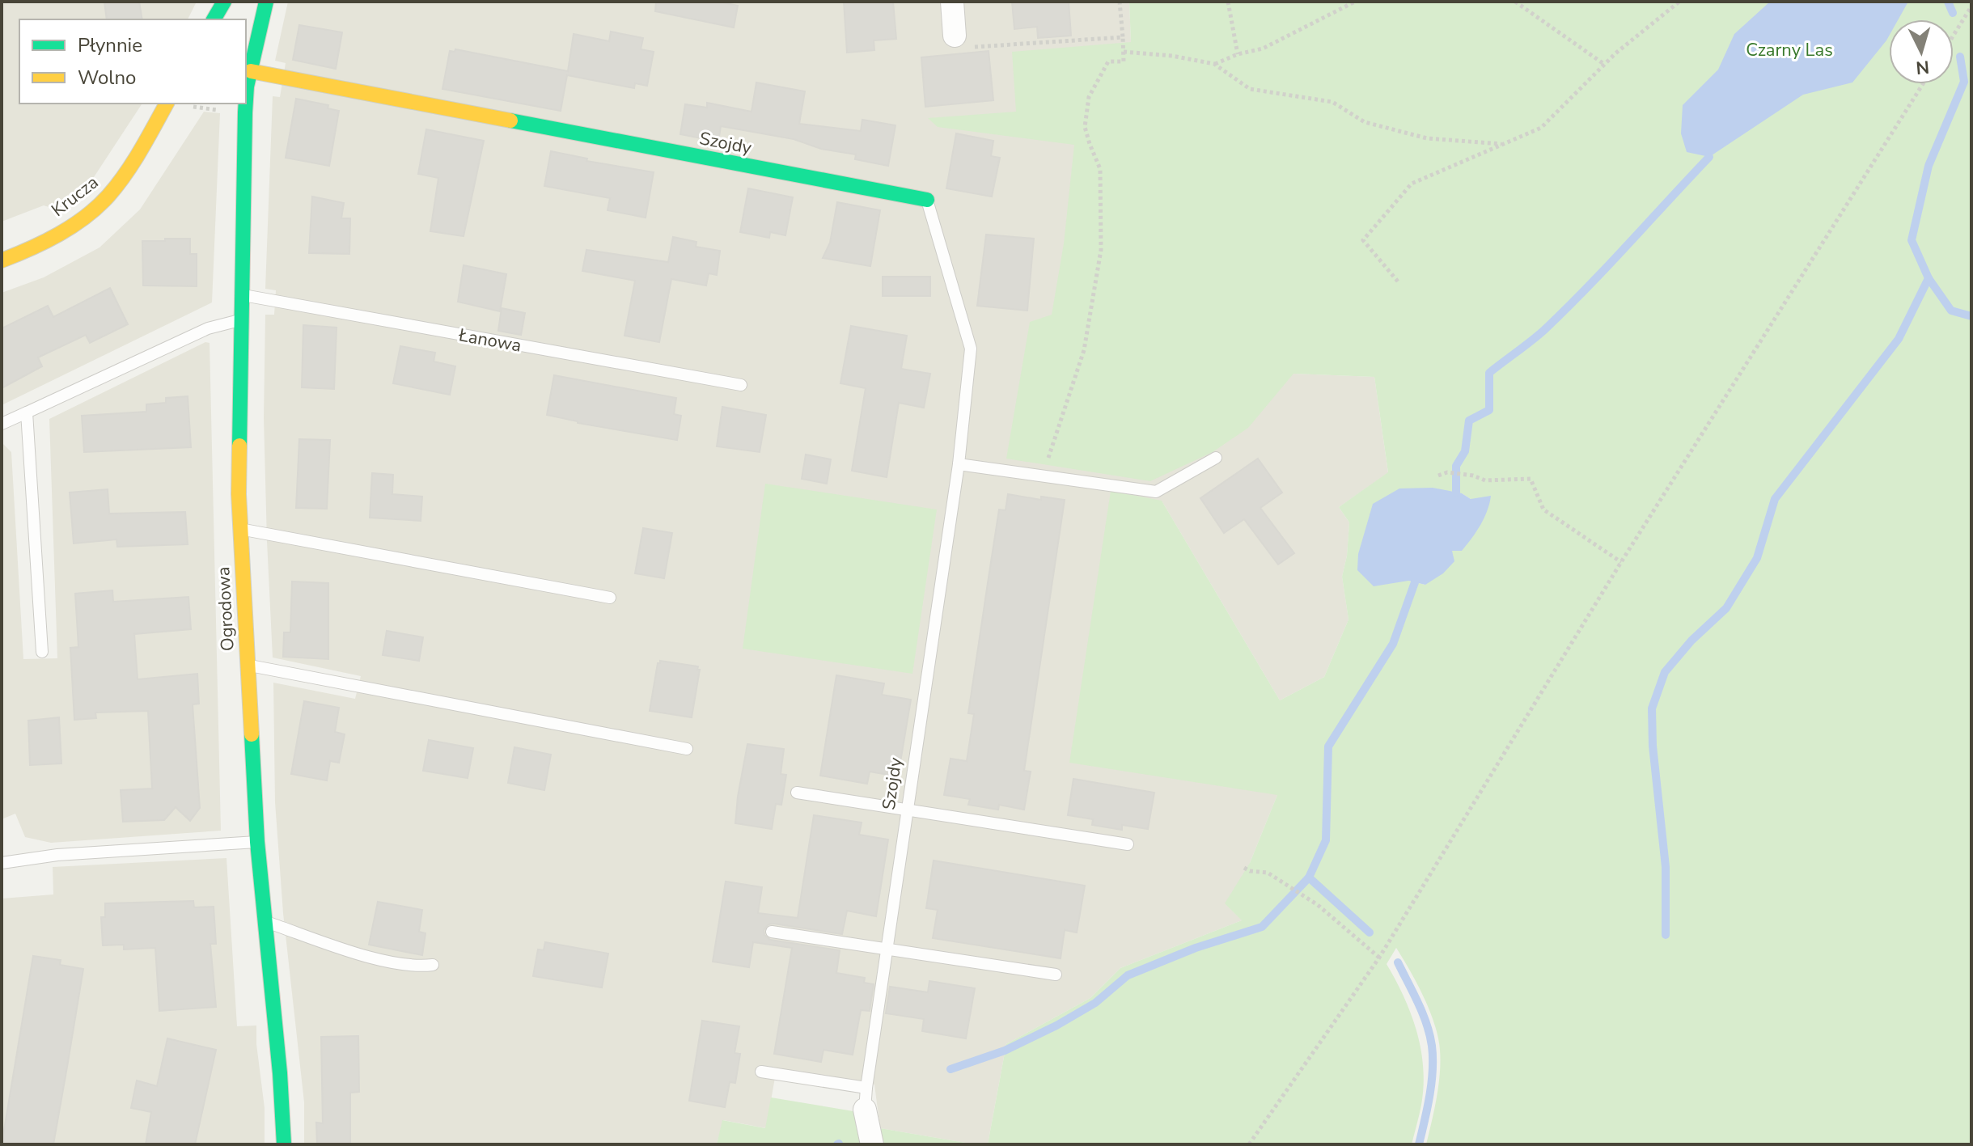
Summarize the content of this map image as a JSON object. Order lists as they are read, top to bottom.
{
  "streets": {
    "street": ["Szojdy", "Krucza", "Ogrodowa"],
    "lane": ["Łanowa"]
  },
  "crossings": [
    ["Szojdy", "Ogrodowa"],
    ["Łanowa", "Ogrodowa"]
  ],
  "parks": ["Czarny Las"],
  "legend": ["Płynnie", "Wolno"],
  "north": "bottom"
}
